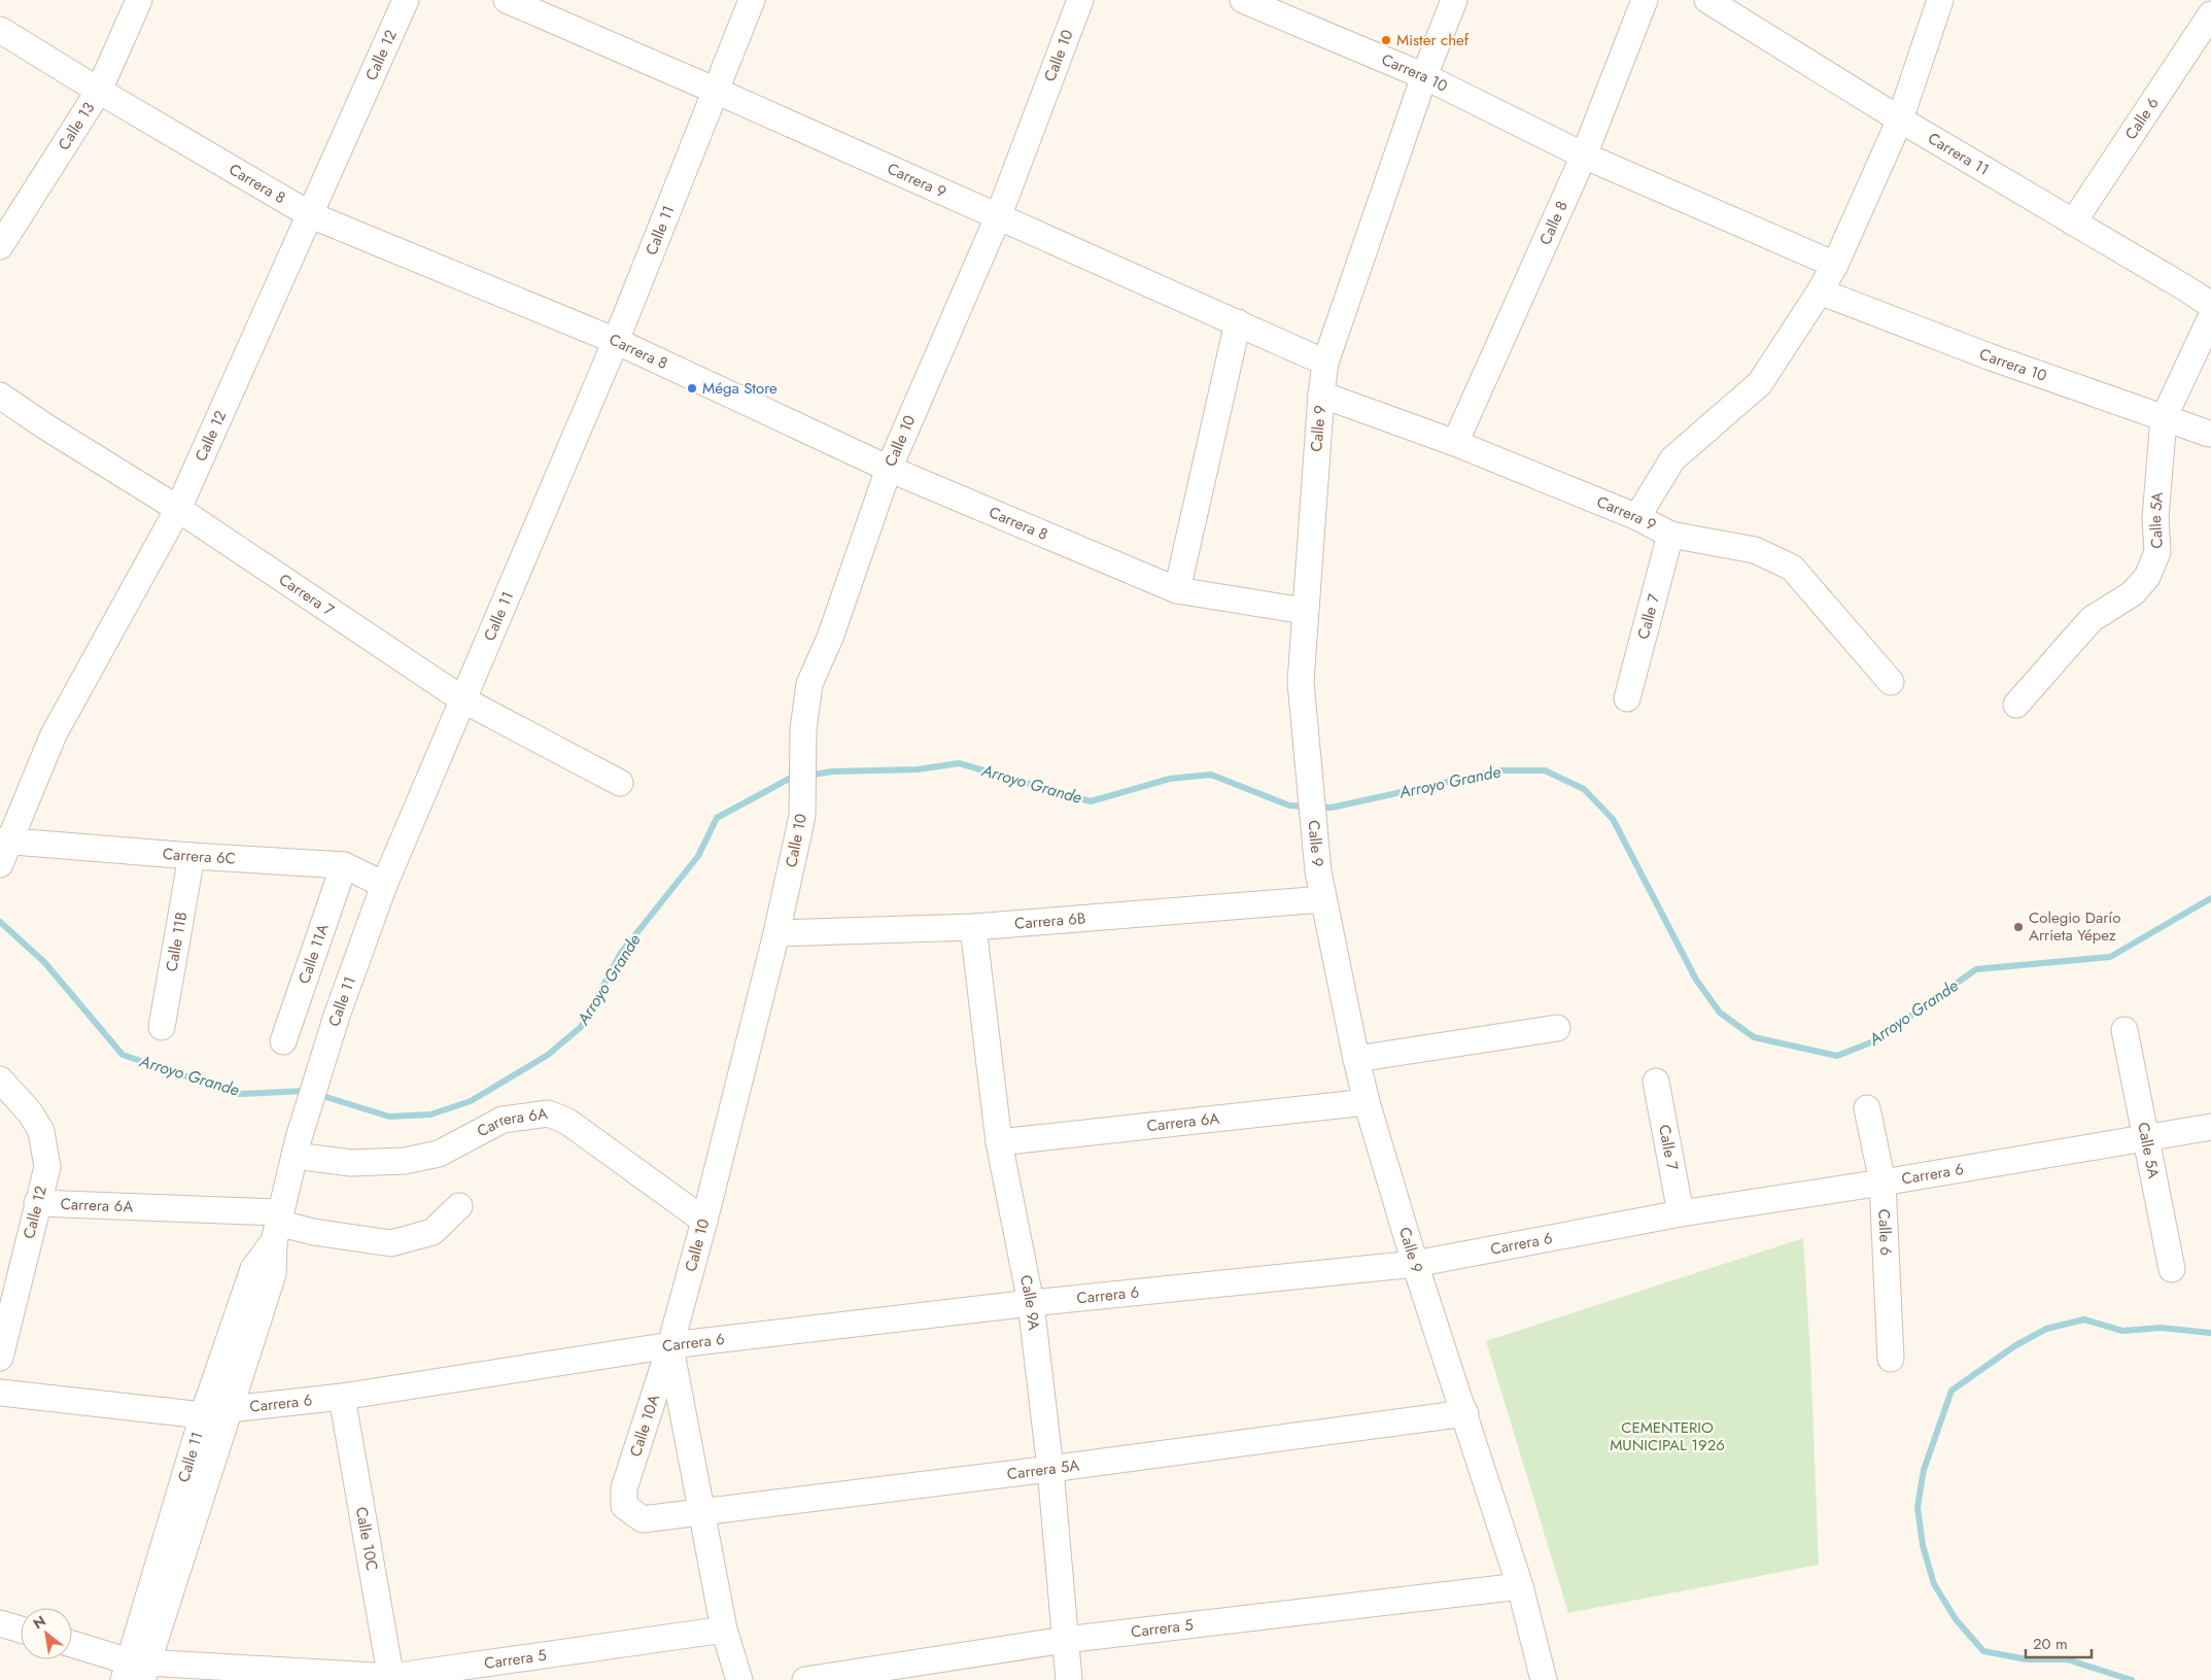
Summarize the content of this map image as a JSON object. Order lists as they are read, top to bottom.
{
  "streets": {
    "street": [
      "Calle 12",
      "Calle 10",
      "Carrera 10",
      "Calle 6",
      "Calle 13",
      "Carrera 11",
      "Carrera 9",
      "Carrera 8",
      "Calle 8",
      "Calle 11",
      "Calle 9",
      "Calle 5A",
      "Carrera 7",
      "Calle 7",
      "Carrera 6C",
      "Carrera 6B",
      "Calle 11B",
      "Calle 11A",
      "Carrera 6A",
      "Carrera 6",
      "Calle 9A",
      "Calle 10A",
      "Carrera 5A",
      "Calle 10C",
      "Carrera 5"
    ]
  },
  "crossings": [
    ["Calle 12", "Carrera 8"],
    ["Calle 12", "Carrera 7"],
    ["Calle 12", "Carrera 6C"],
    ["Calle 12", "Carrera 6A"],
    ["Calle 10", "Carrera 9"],
    ["Calle 10", "Carrera 8"],
    ["Calle 10", "Carrera 6B"],
    ["Calle 10", "Carrera 6A"],
    ["Calle 10", "Carrera 6"],
    ["Calle 10", "Calle 10A"],
    ["Calle 10", "Carrera 5A"],
    ["Calle 10", "Carrera 5"],
    ["Carrera 10", "Calle 8"],
    ["Carrera 10", "Calle 9"],
    ["Carrera 10", "Calle 5A"],
    ["Calle 6", "Carrera 11"],
    ["Calle 6", "Carrera 6"],
    ["Calle 13", "Carrera 8"],
    ["Carrera 9", "Calle 8"],
    ["Carrera 9", "Calle 11"],
    ["Carrera 9", "Calle 9"],
    ["Carrera 9", "Calle 7"],
    ["Carrera 8", "Calle 11"],
    ["Carrera 8", "Calle 9"],
    ["Calle 11", "Carrera 7"],
    ["Calle 11", "Carrera 6C"],
    ["Calle 11", "Carrera 6A"],
    ["Calle 11", "Carrera 6"],
    ["Calle 11", "Carrera 5"],
    ["Calle 9", "Carrera 6B"],
    ["Calle 9", "Carrera 6A"],
    ["Calle 9", "Carrera 6"],
    ["Calle 9", "Carrera 5A"],
    ["Calle 9", "Carrera 5"],
    ["Calle 5A", "Carrera 6"],
    ["Calle 7", "Carrera 6"],
    ["Carrera 6C", "Calle 11B"],
    ["Carrera 6C", "Calle 11A"],
    ["Carrera 6B", "Calle 9A"],
    ["Carrera 6A", "Calle 9A"],
    ["Carrera 6", "Calle 9A"],
    ["Carrera 6", "Calle 10A"],
    ["Carrera 6", "Calle 10C"],
    ["Calle 9A", "Carrera 5A"],
    ["Calle 9A", "Carrera 5"],
    ["Calle 10A", "Carrera 5A"],
    ["Calle 10C", "Carrera 5"]
  ],
  "water": ["Arroyo Grande"],
  "parks": ["CEMENTERIO MUNICIPAL 1926"],
  "places": ["Mister chef", "Méga Store", "Colegio Darío Arrieta Yépez"],
  "scale_bar": "20 m",
  "north": "top left"
}
